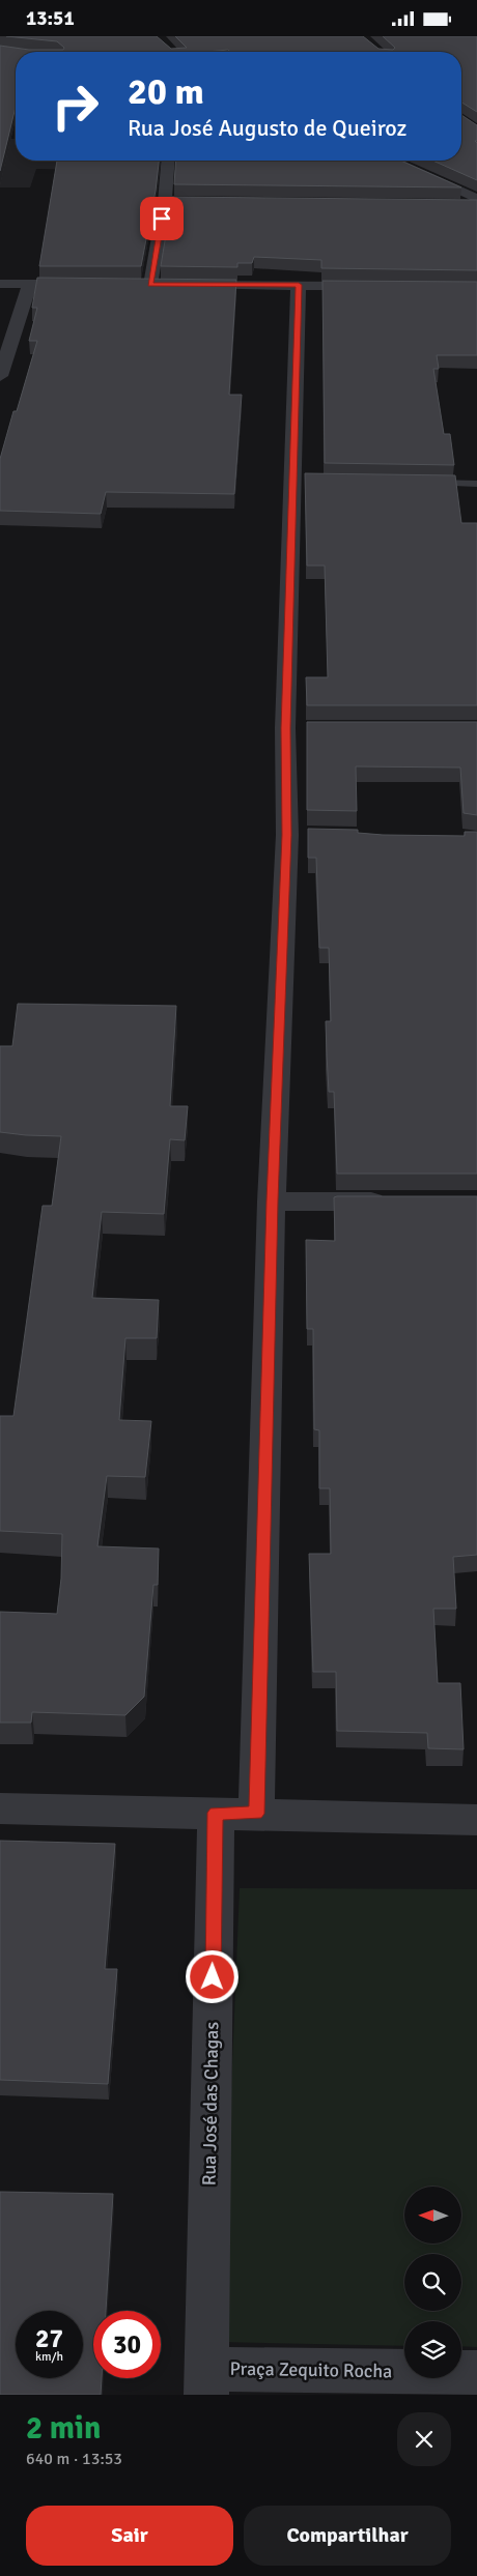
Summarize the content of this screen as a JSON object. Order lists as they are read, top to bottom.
{
  "streets": {
    "street": ["Rua José das Chagas", "Praça Zequito Rocha"]
  },
  "crossings": [
    ["Rua José das Chagas", "Praça Zequito Rocha"]
  ],
  "north": "left",
  "page": {
    "status": "13:51",
    "turn": ["20 m", "Rua José Augusto de Queiroz"],
    "speed": "27 km/h",
    "limit": "30",
    "heading": ["2 min", "640 m · 13:53"],
    "buttons": ["Sair", "Compartilhar"]
  }
}
